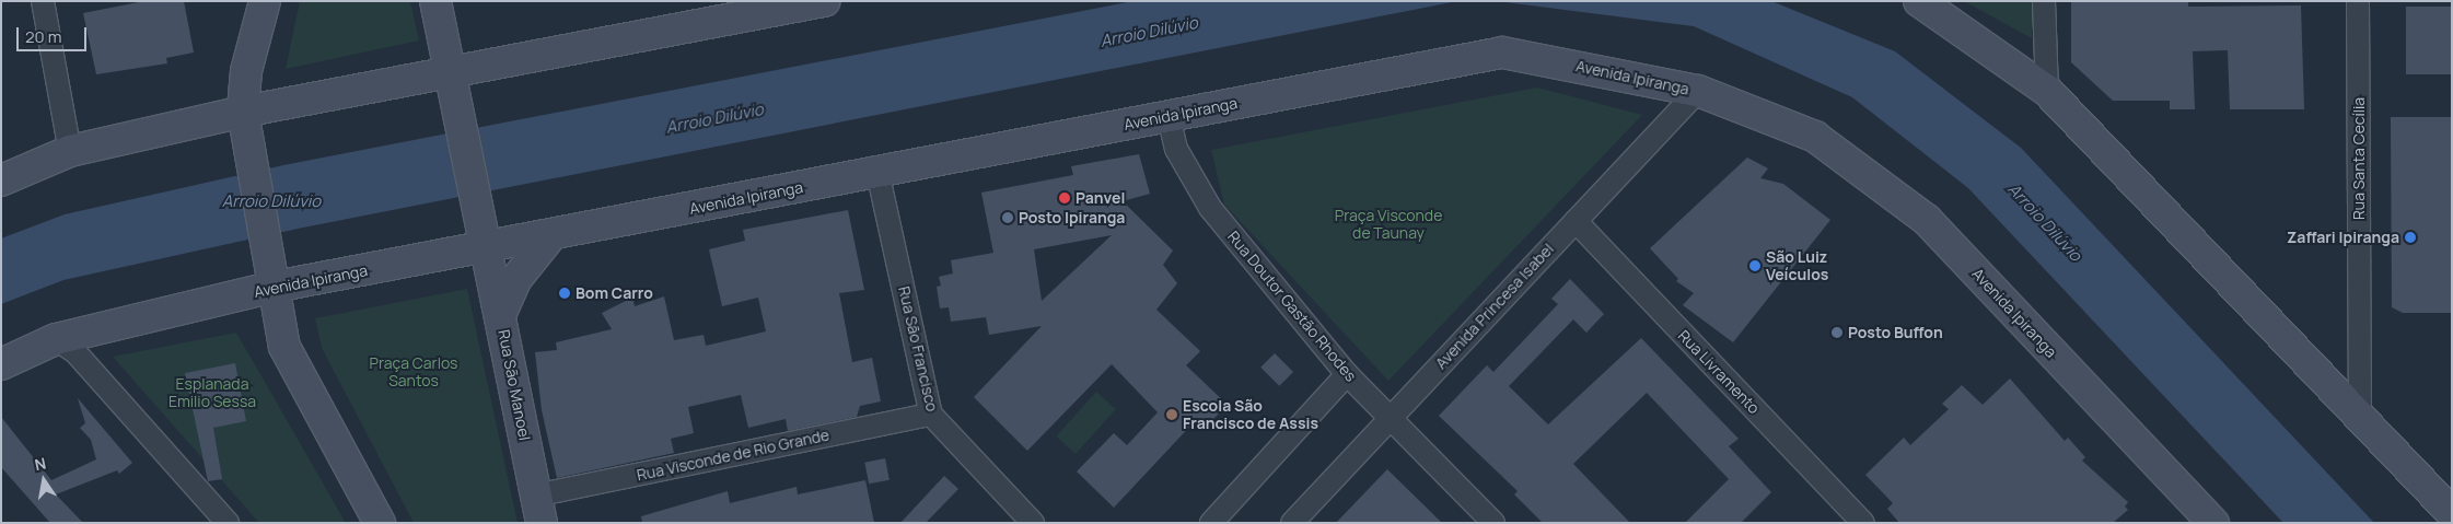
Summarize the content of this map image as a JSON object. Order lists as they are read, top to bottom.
{
  "streets": {
    "main road": ["Avenida Ipiranga", "Rua São Manoel"],
    "street": [
      "Rua Santa Cecília",
      "Rua Doutor Gastão Rhodes",
      "Avenida Princesa Isabel",
      "Rua São Francisco",
      "Rua Livramento",
      "Rua Visconde de Rio Grande"
    ]
  },
  "crossings": [
    ["Avenida Ipiranga", "Rua Doutor Gastão Rhodes"],
    ["Avenida Ipiranga", "Avenida Princesa Isabel"],
    ["Avenida Ipiranga", "Rua São Francisco"],
    ["Avenida Ipiranga", "Rua São Manoel"],
    ["Rua Doutor Gastão Rhodes", "Avenida Princesa Isabel"],
    ["Avenida Princesa Isabel", "Rua Livramento"],
    ["Rua São Francisco", "Rua Visconde de Rio Grande"],
    ["Rua São Manoel", "Rua Visconde de Rio Grande"]
  ],
  "water": ["Arroio Dilúvio"],
  "parks": ["Praça Visconde de Taunay", "Praça Carlos Santos", "Esplanada Emilio Sessa"],
  "places": [
    "Panvel",
    "Posto Ipiranga",
    "Zaffari Ipiranga",
    "São Luiz Veículos",
    "Bom Carro",
    "Posto Buffon",
    "Escola São Francisco de Assis"
  ],
  "scale_bar": "20 m",
  "north": "top"
}
